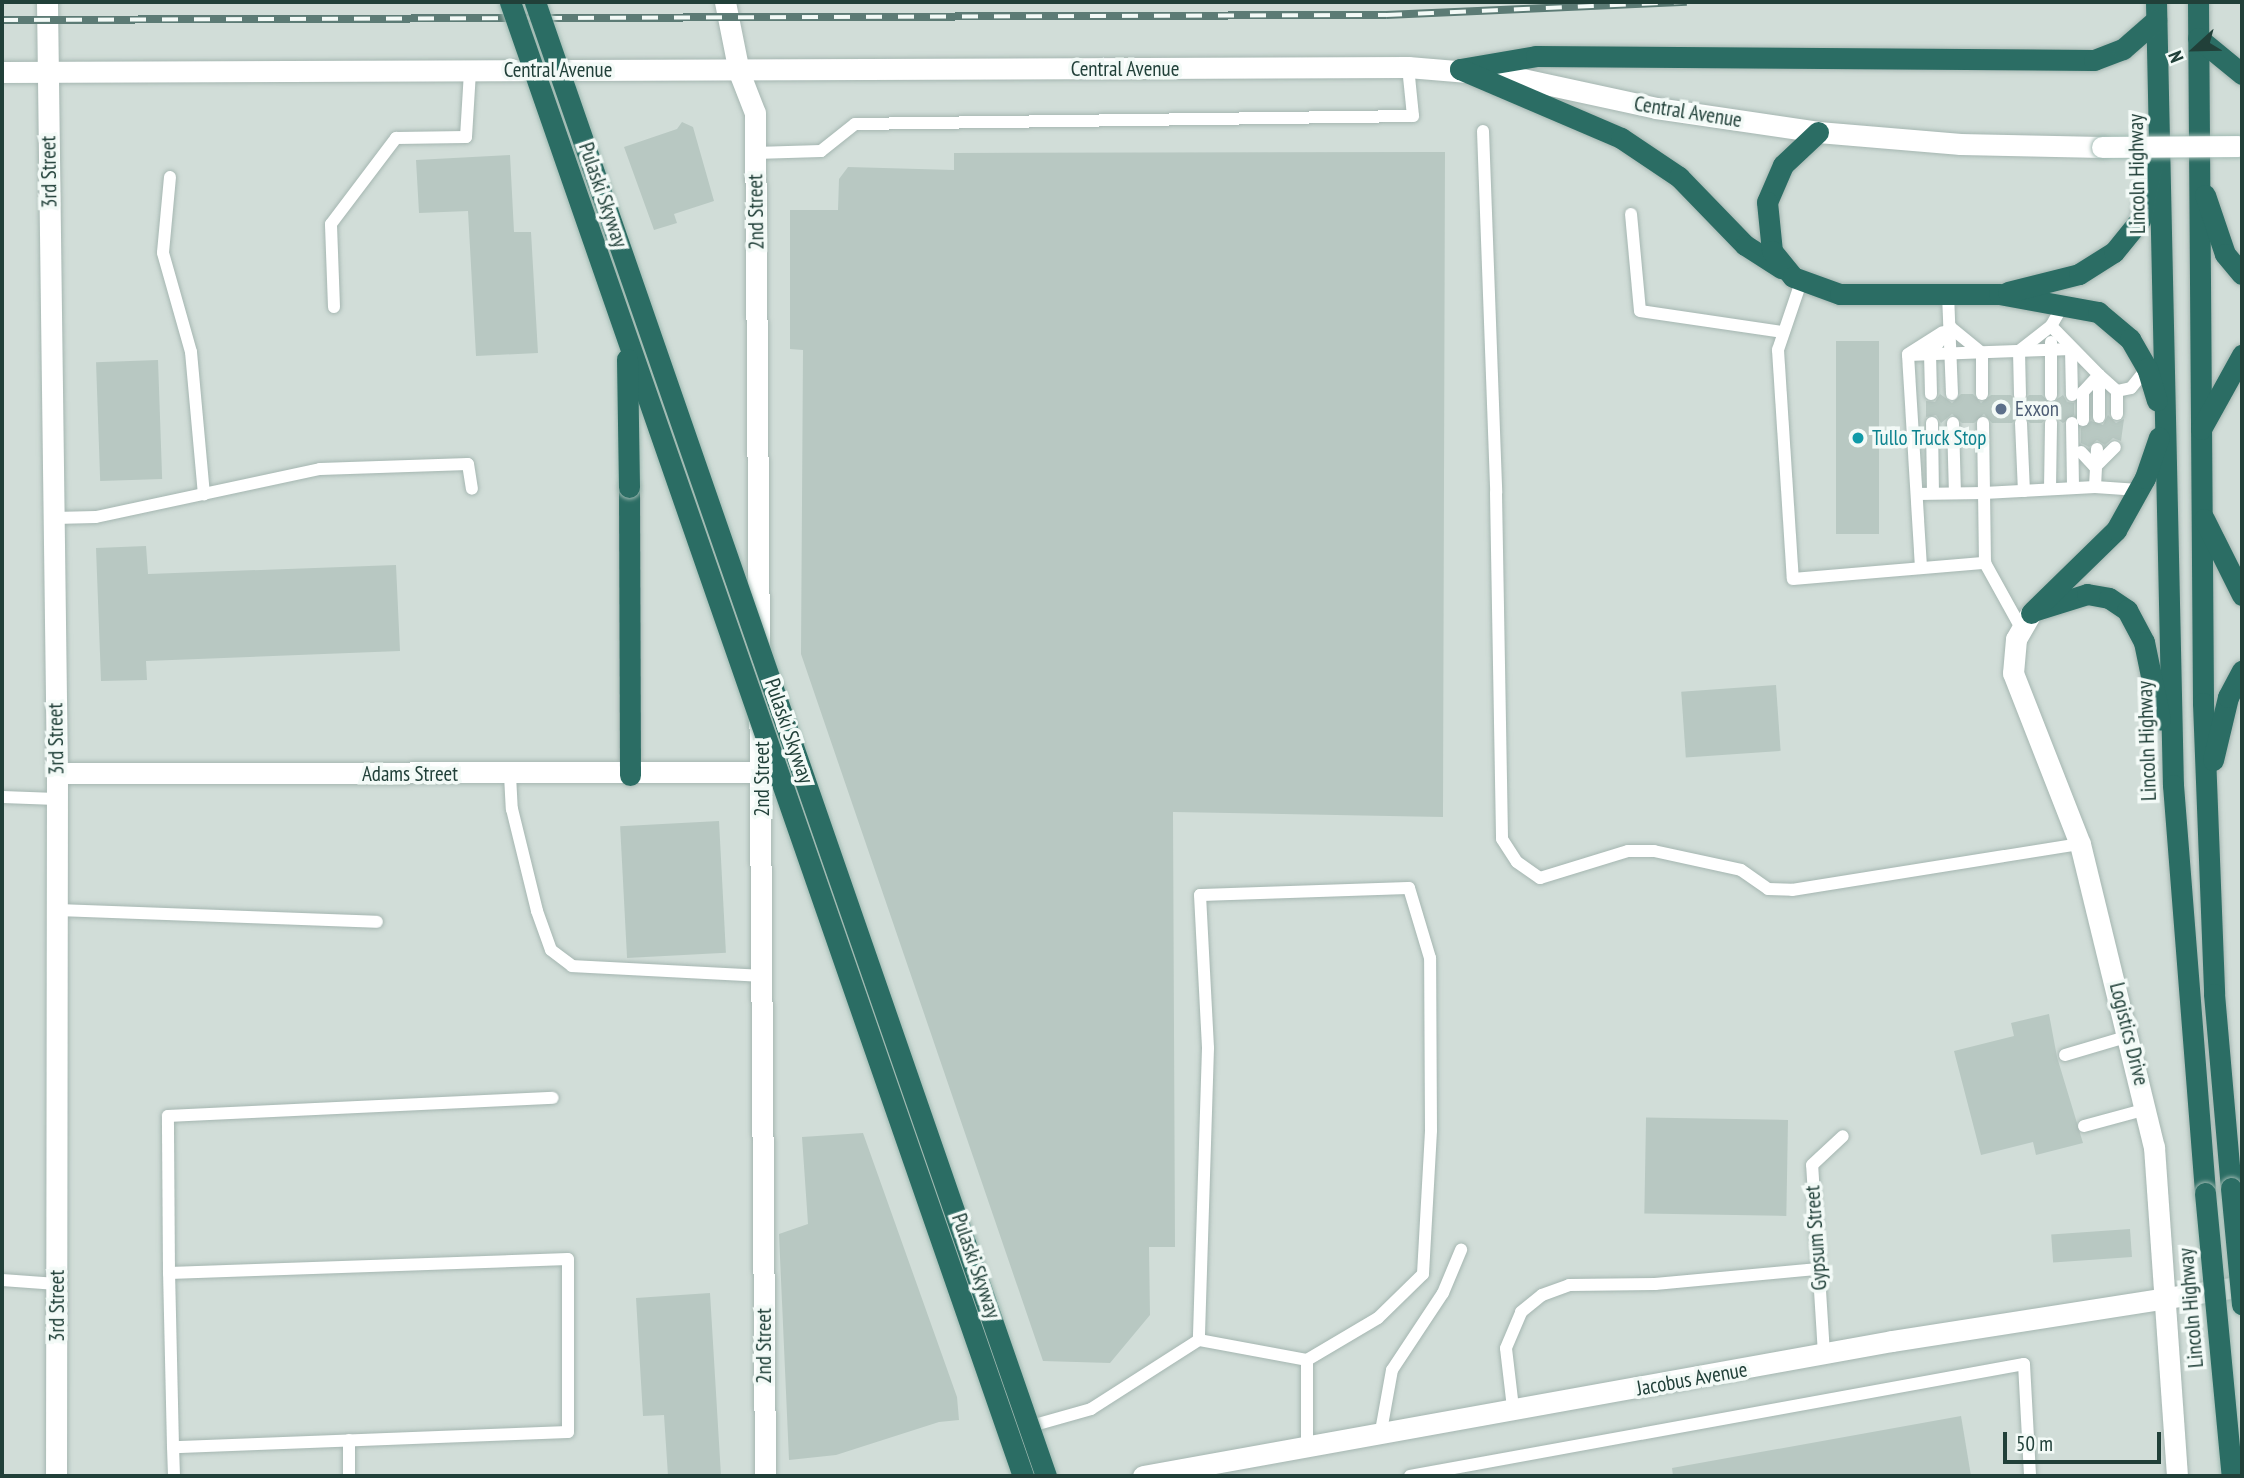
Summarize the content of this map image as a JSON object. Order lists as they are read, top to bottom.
{
  "streets": {
    "highway": ["Lincoln Highway", "Pulaski Skyway"],
    "street": [
      "Central Avenue",
      "3rd Street",
      "2nd Street",
      "Adams Street",
      "Logistics Drive",
      "Jacobus Avenue"
    ],
    "lane": ["Gypsum Street"]
  },
  "crossings": [
    ["Central Avenue", "3rd Street"],
    ["Central Avenue", "2nd Street"],
    ["3rd Street", "Adams Street"],
    ["2nd Street", "Adams Street"],
    ["Logistics Drive", "Jacobus Avenue"],
    ["Gypsum Street", "Jacobus Avenue"]
  ],
  "places": ["Exxon", "Tullo Truck Stop"],
  "scale_bar": "50 m",
  "north": "left"
}
